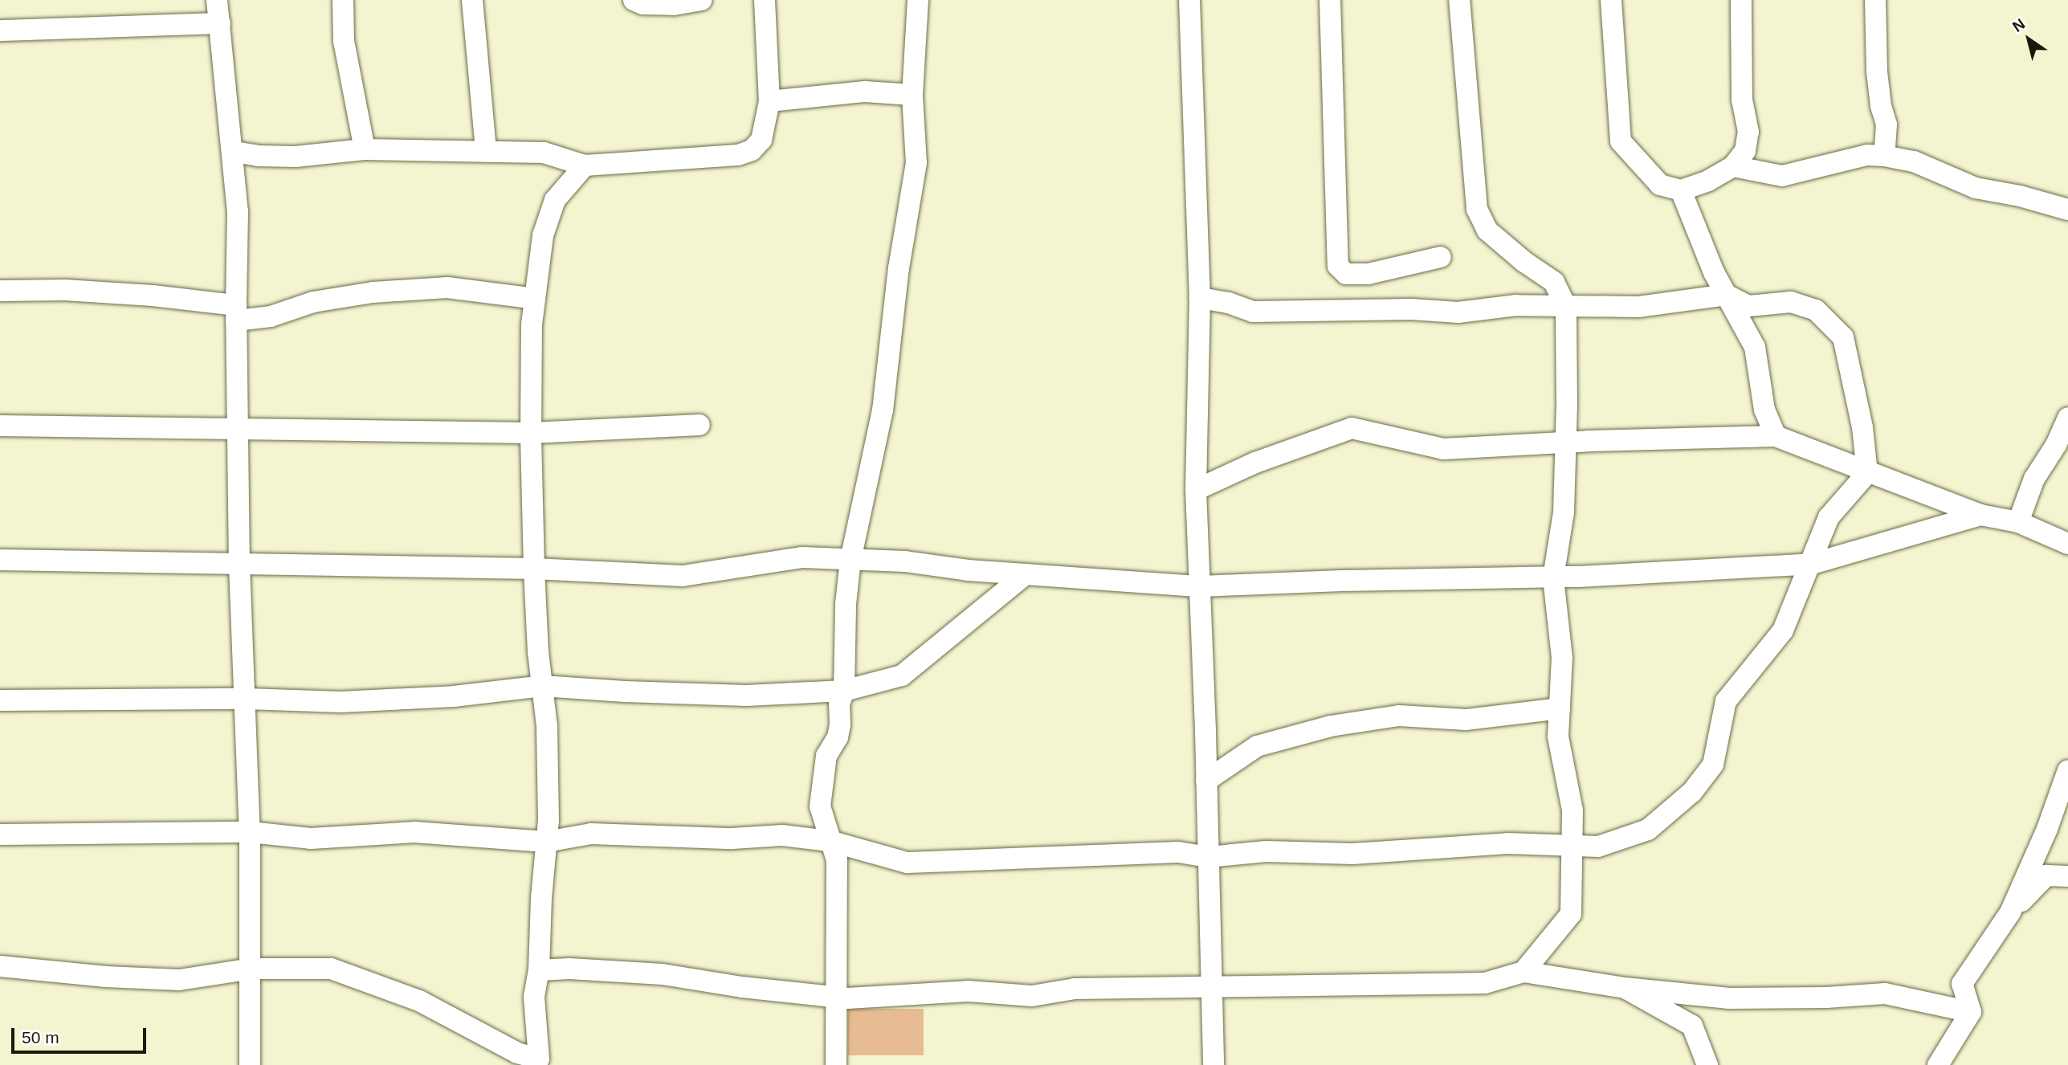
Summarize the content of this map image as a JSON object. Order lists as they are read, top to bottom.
{
  "scale_bar": "50 m",
  "north": "top left"
}
